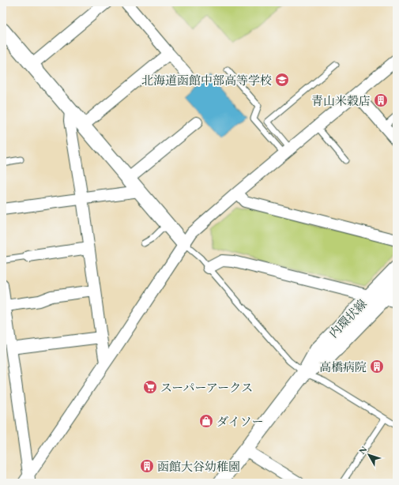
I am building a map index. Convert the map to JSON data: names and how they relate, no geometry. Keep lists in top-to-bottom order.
{
  "streets": {
    "street": ["内環状線"]
  },
  "places": {
    "school or university": ["北海道函館中部高等学校"],
    "building": ["青山米穀店", "高橋病院", "函館大谷幼稚園"],
    "supermarket": ["スーパーアークス"],
    "shop": ["ダイソー"]
  },
  "north": "top left"
}
